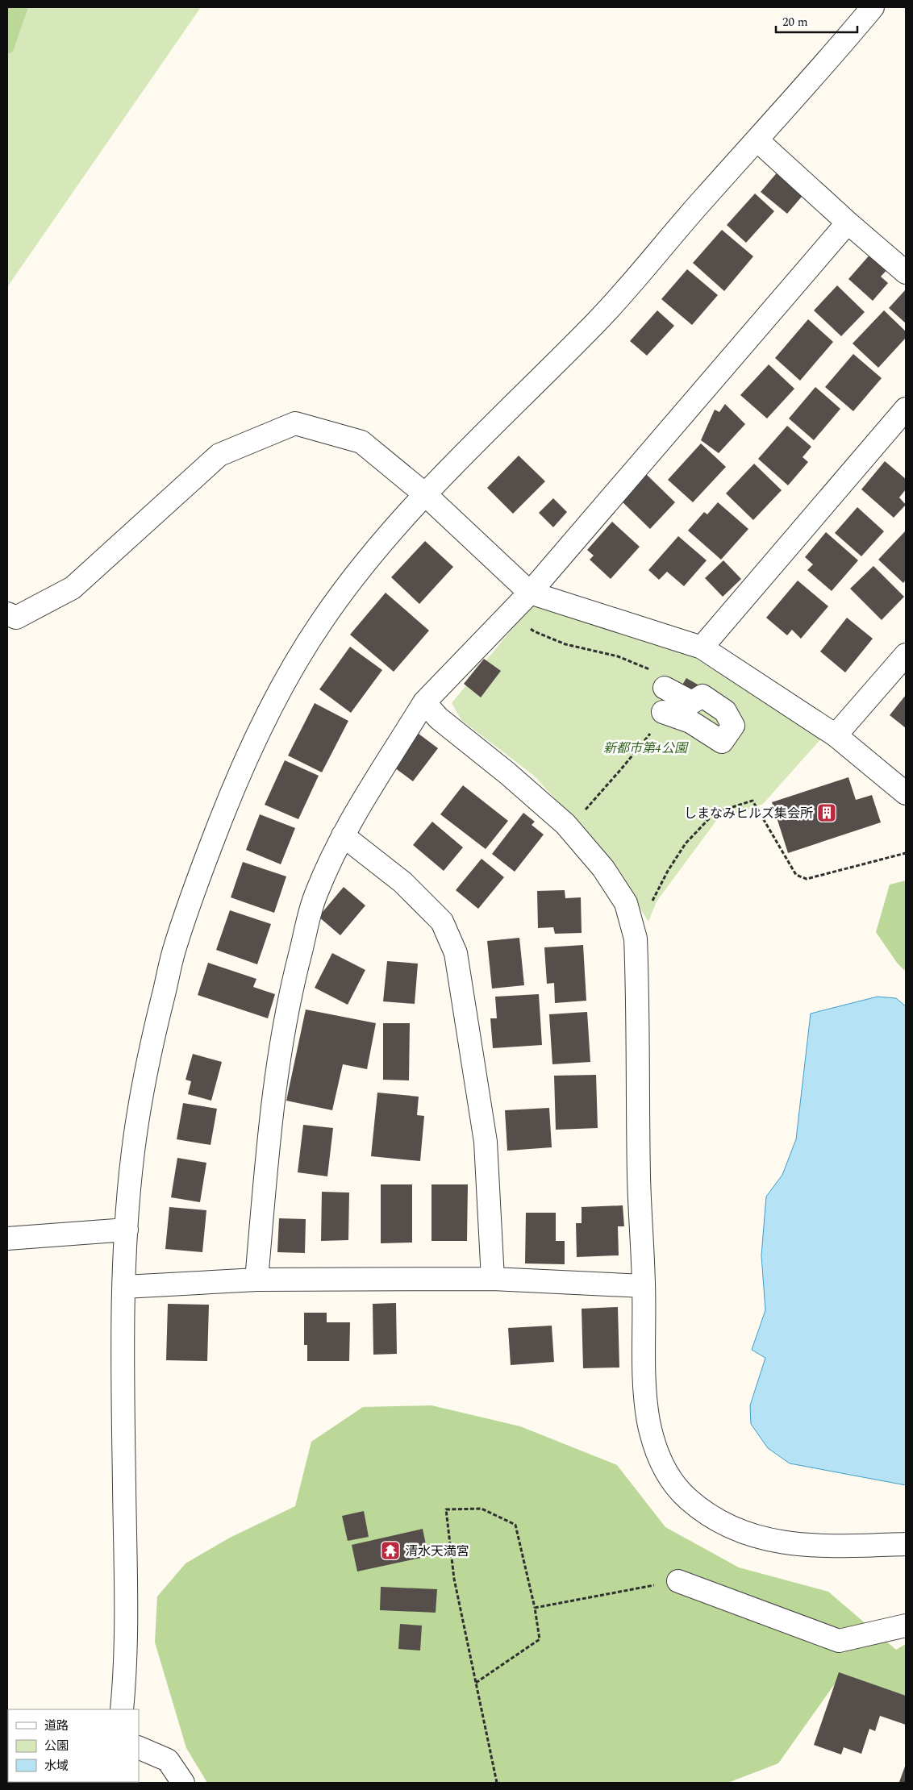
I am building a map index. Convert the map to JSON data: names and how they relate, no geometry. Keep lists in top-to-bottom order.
{
  "parks": ["新都市第4公園"],
  "places": {
    "building": ["しまなみヒルズ集会所"],
    "temple": ["清水天満宮"]
  },
  "legend": ["道路", "公園", "水域"],
  "scale_bar": "20 m"
}
